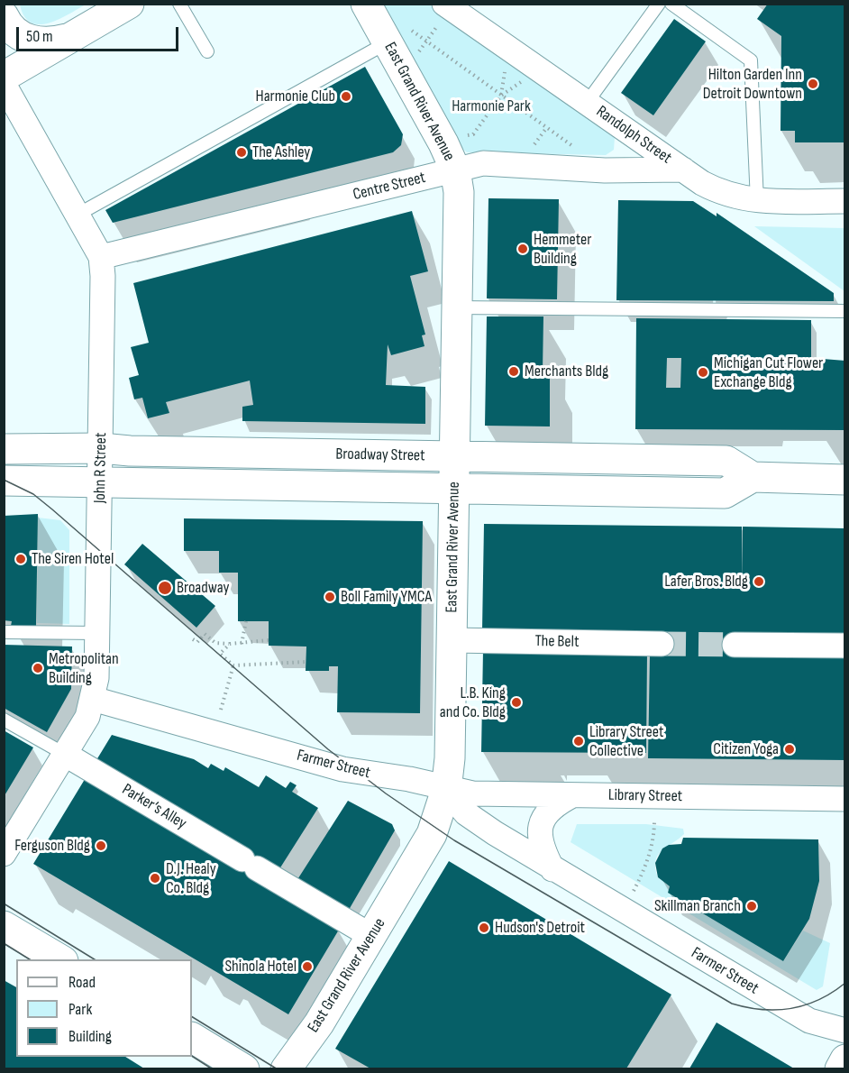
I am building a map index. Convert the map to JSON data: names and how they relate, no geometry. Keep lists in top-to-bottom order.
{
  "streets": {
    "street": [
      "East Grand River Avenue",
      "Randolph Street",
      "Centre Street",
      "Broadway Street",
      "John R Street",
      "The Belt",
      "Farmer Street",
      "Library Street",
      "Parker’s Alley"
    ]
  },
  "crossings": [
    ["East Grand River Avenue", "Centre Street"],
    ["East Grand River Avenue", "Broadway Street"],
    ["East Grand River Avenue", "The Belt"],
    ["East Grand River Avenue", "Farmer Street"],
    ["East Grand River Avenue", "Library Street"],
    ["East Grand River Avenue", "Parker’s Alley"],
    ["Randolph Street", "Centre Street"],
    ["Centre Street", "John R Street"],
    ["Broadway Street", "John R Street"],
    ["John R Street", "Farmer Street"],
    ["John R Street", "Parker’s Alley"],
    ["Farmer Street", "Library Street"]
  ],
  "parks": ["Harmonie Park"],
  "places": [
    "Hilton Garden Inn Detroit Downtown",
    "Harmonie Club",
    "The Ashley",
    "Hemmeter Building",
    "Merchants Bldg",
    "Michigan Cut Flower Exchange Bldg",
    "The Siren Hotel",
    "Lafer Bros. Bldg",
    "Broadway",
    "Boll Family YMCA",
    "Metropolitan Building",
    "L.B. King and Co. Bldg",
    "Library Street Collective",
    "Citizen Yoga",
    "Ferguson Bldg",
    "D.J. Healy Co. Bldg",
    "Skillman Branch",
    "Hudson's Detroit",
    "Shinola Hotel"
  ],
  "legend": ["Road", "Park", "Building"],
  "scale_bar": "50 m"
}
